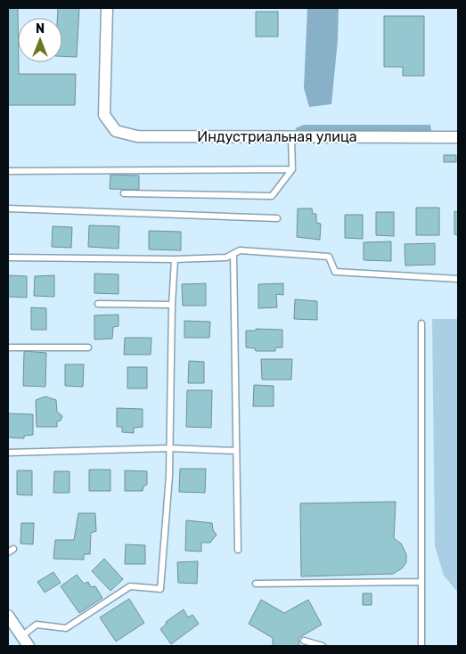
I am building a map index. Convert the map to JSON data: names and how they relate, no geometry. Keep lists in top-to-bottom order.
{
  "streets": {
    "street": ["Индустриальная улица"]
  },
  "north": "top"
}
